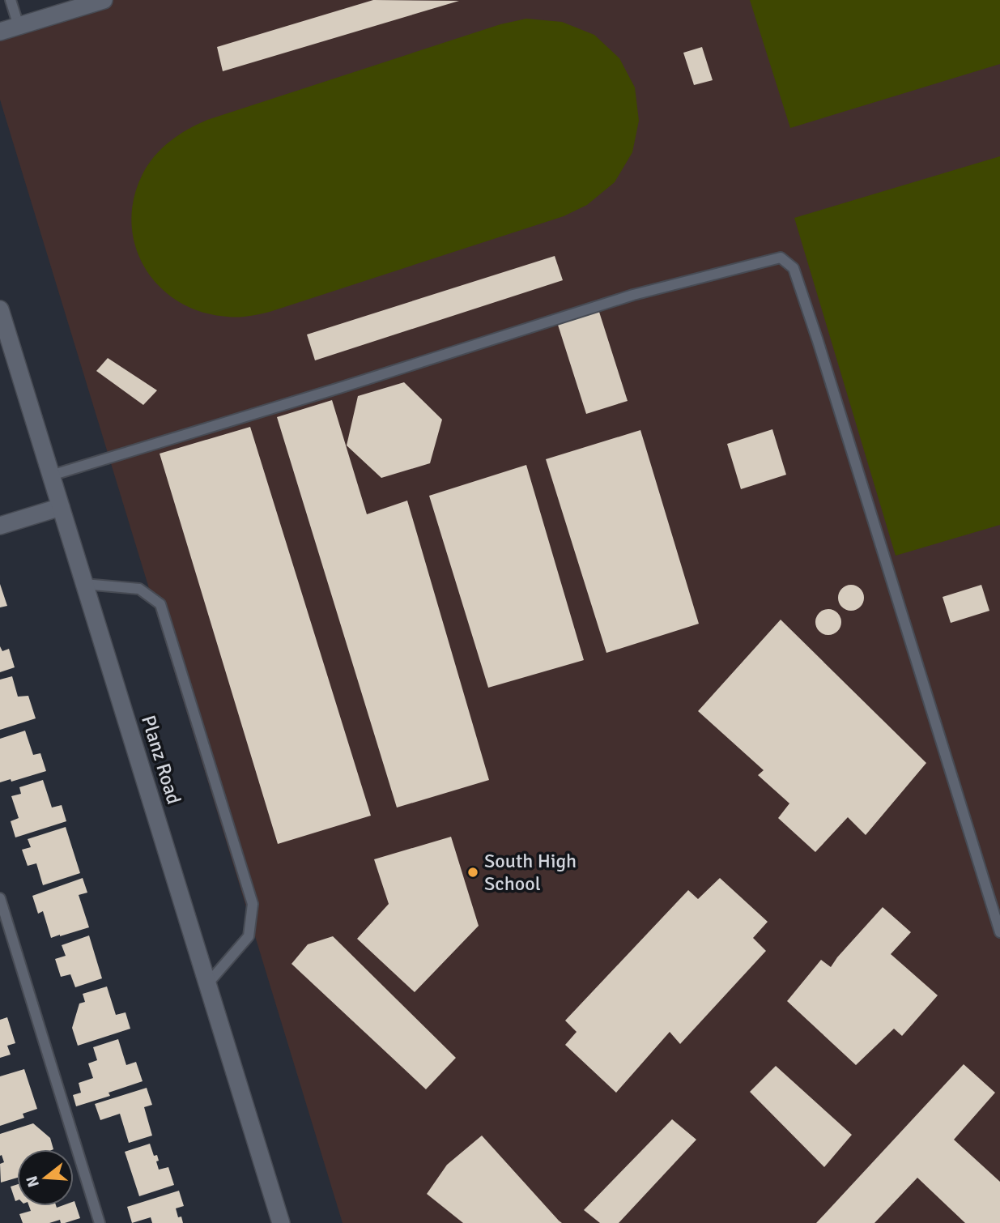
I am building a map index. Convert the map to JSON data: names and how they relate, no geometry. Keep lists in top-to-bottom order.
{
  "streets": {
    "street": ["Planz Road"]
  },
  "places": ["South High School"],
  "north": "left"
}
